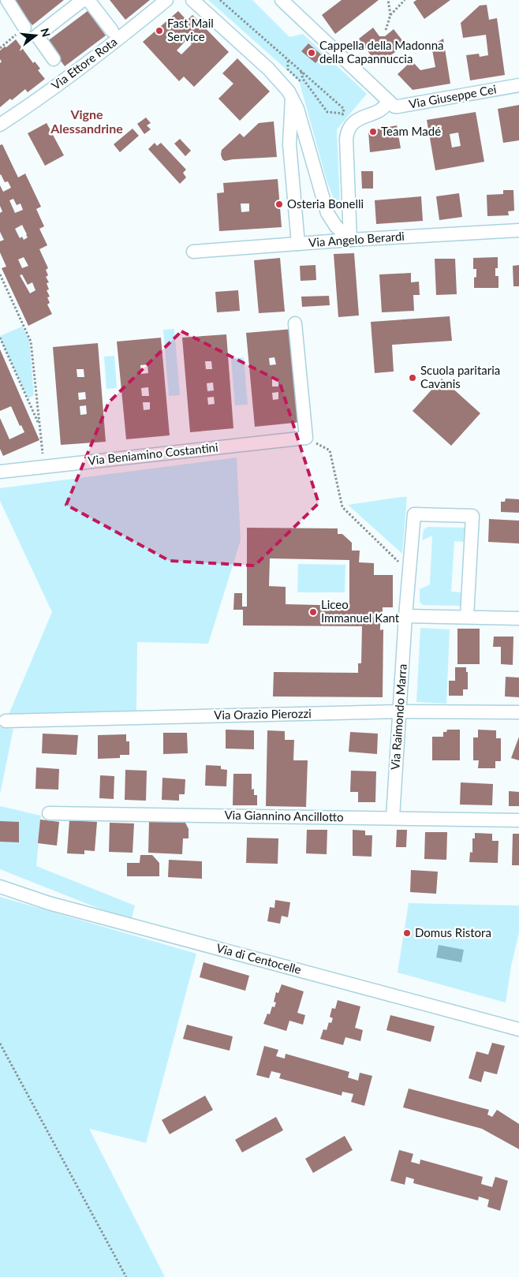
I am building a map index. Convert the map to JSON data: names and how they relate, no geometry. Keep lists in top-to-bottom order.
{
  "streets": {
    "street": [
      "Via Ettore Rota",
      "Via Giuseppe Cei",
      "Via Angelo Berardi",
      "Via Beniamino Costantini",
      "Via Orazio Pierozzi",
      "Via Raimondo Marra",
      "Via Giannino Ancillotto",
      "Via di Centocelle"
    ]
  },
  "crossings": [
    ["Via Orazio Pierozzi", "Via Raimondo Marra"],
    ["Via Raimondo Marra", "Via Giannino Ancillotto"]
  ],
  "districts": ["Vigne Alessandrine"],
  "places": [
    "Fast Mail Service",
    "Cappella della Madonna della Capannuccia",
    "Team Madé",
    "Osteria Bonelli",
    "Scuola paritaria Cavanis",
    "Liceo Immanuel Kant",
    "Domus Ristora"
  ],
  "north": "right"
}
